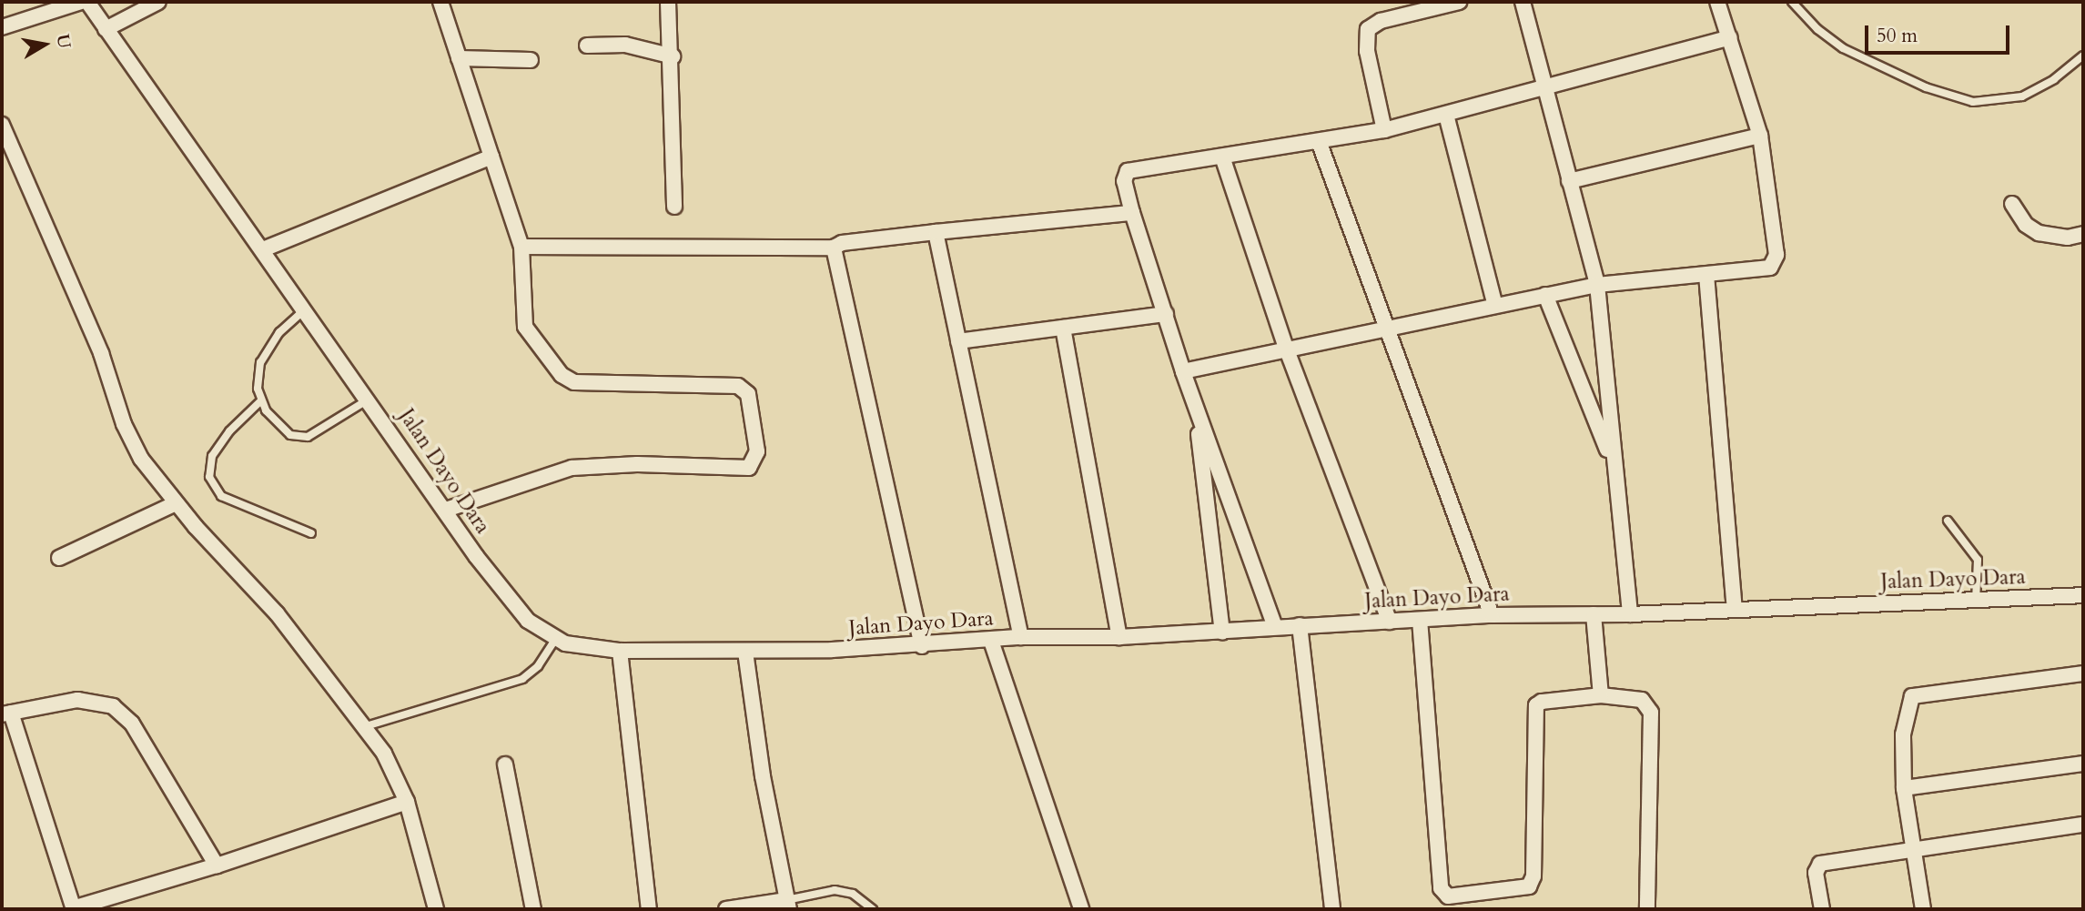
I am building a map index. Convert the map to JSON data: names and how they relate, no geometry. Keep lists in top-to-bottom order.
{
  "streets": {
    "street": ["Jalan Dayo Dara"]
  },
  "scale_bar": "50 m",
  "north": "right"
}
